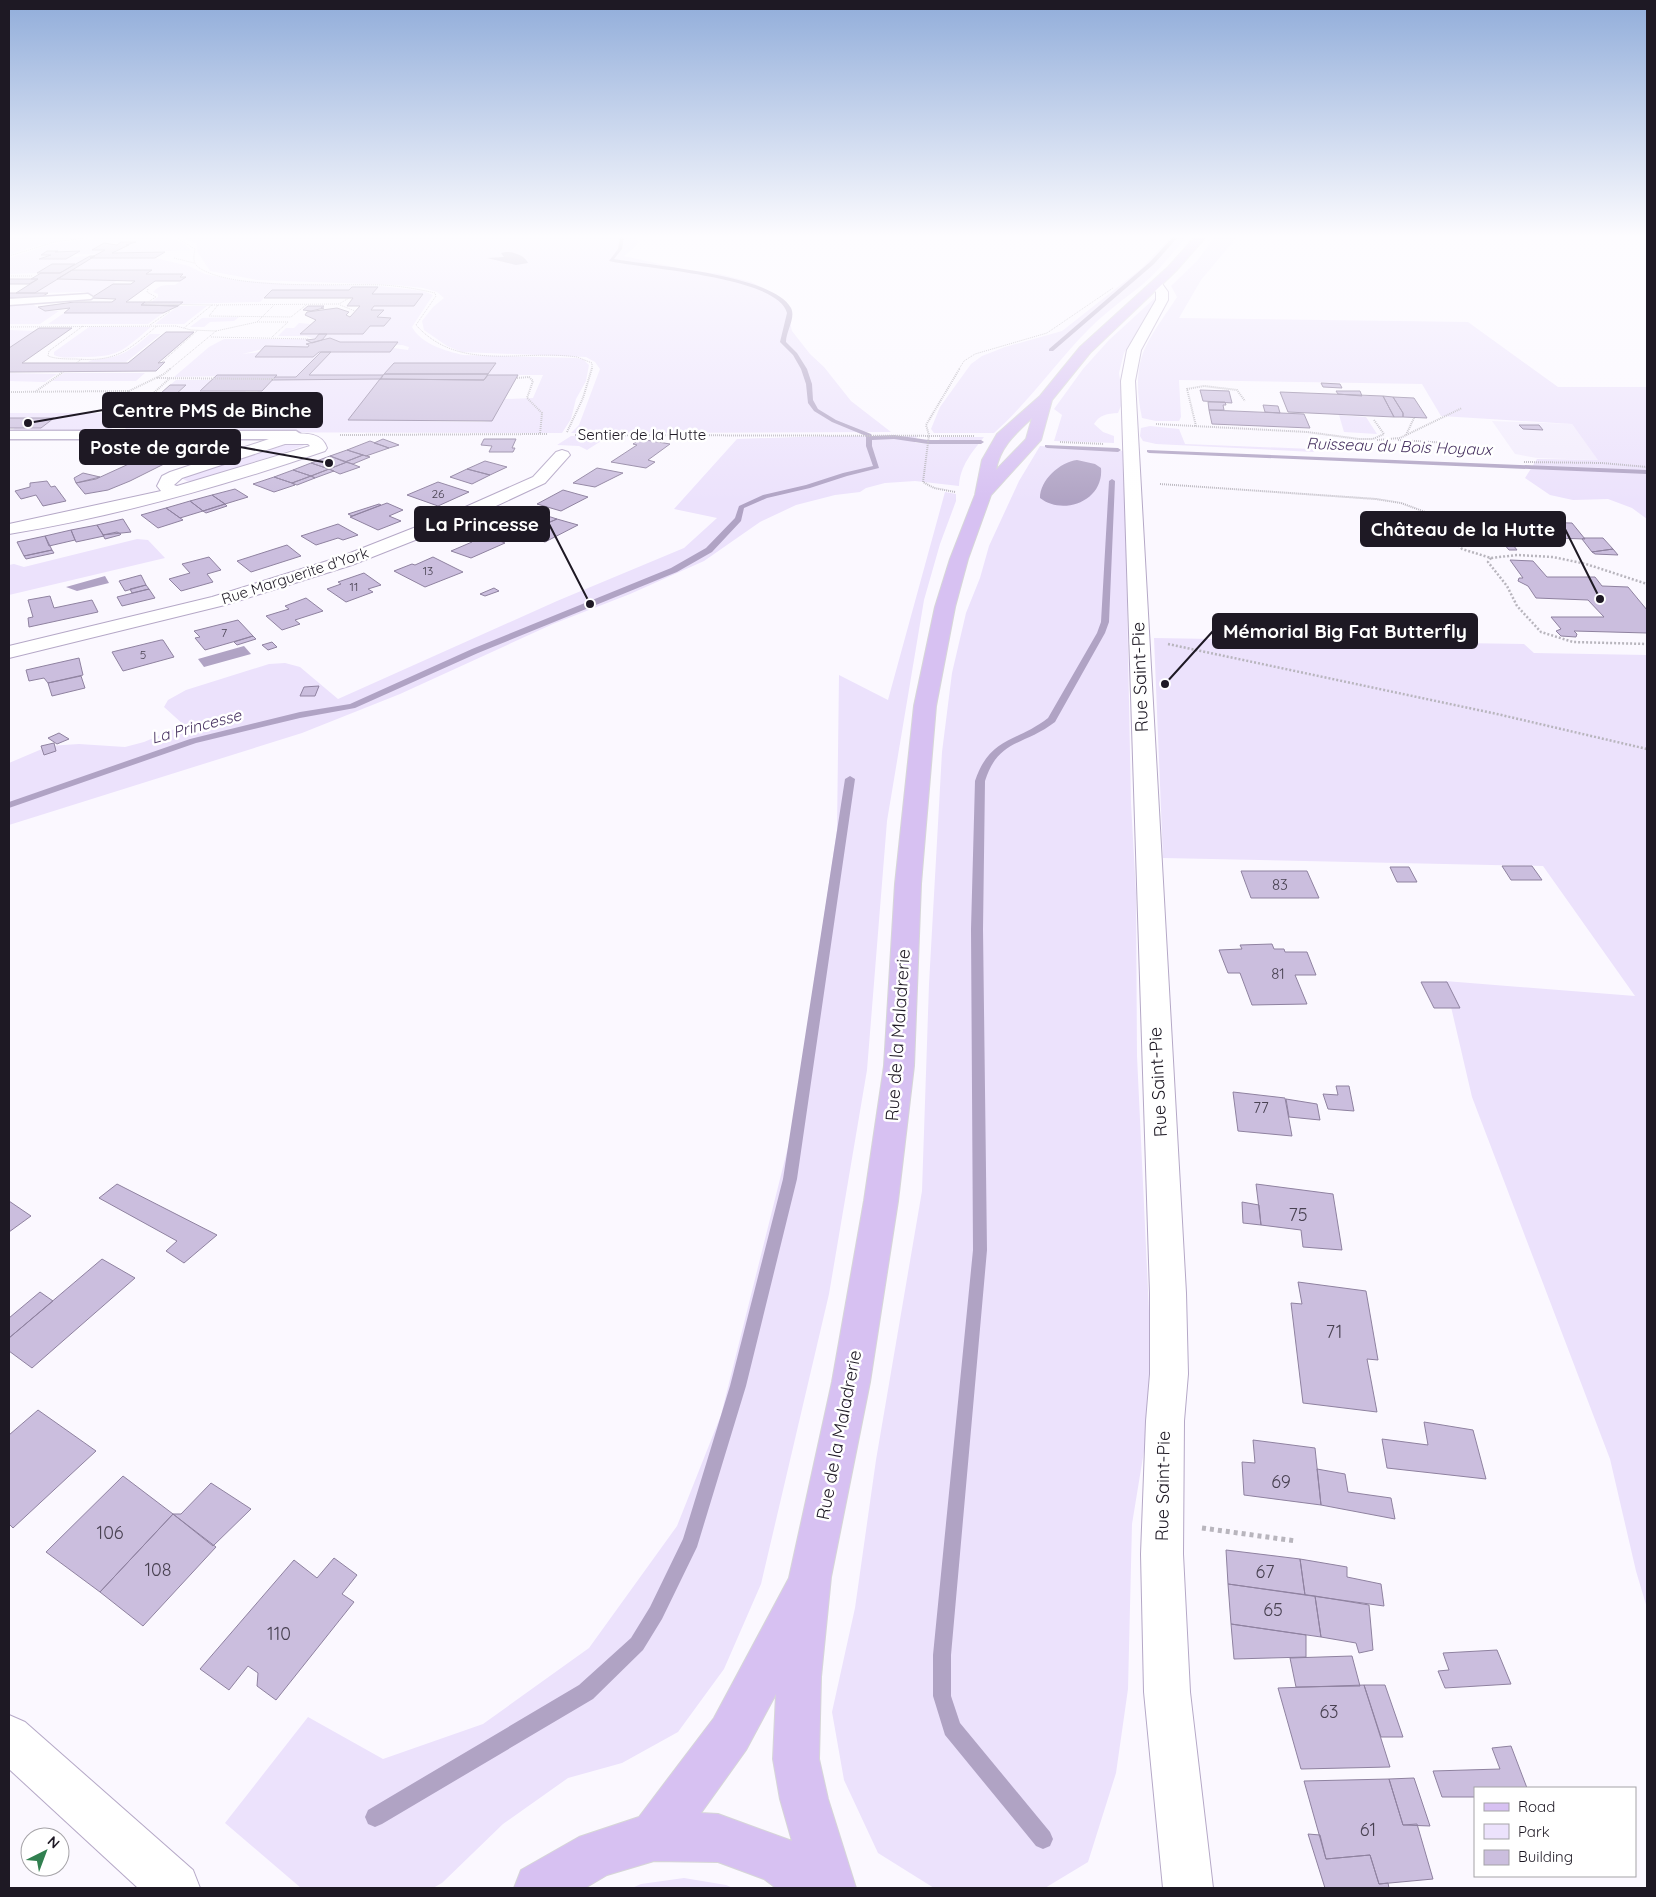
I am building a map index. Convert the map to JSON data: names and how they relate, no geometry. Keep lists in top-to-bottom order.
{
  "streets": {
    "main road": ["Rue de la Maladrerie"],
    "street": ["Rue Marguerite d'York", "Rue Saint-Pie"],
    "path": ["Sentier de la Hutte"]
  },
  "water": ["Ruisseau du Bois Hoyaux", "La Princesse"],
  "places": [
    "Centre PMS de Binche",
    "Poste de garde",
    "Château de la Hutte",
    "La Princesse",
    "Mémorial Big Fat Butterfly"
  ],
  "house_numbers": [
    "26",
    "13",
    "11",
    "7",
    "5",
    "83",
    "81",
    "77",
    "75",
    "71",
    "69",
    "106",
    "108",
    "67",
    "65",
    "110",
    "63",
    "61"
  ],
  "legend": ["Road", "Park", "Building"],
  "north": "top right"
}
